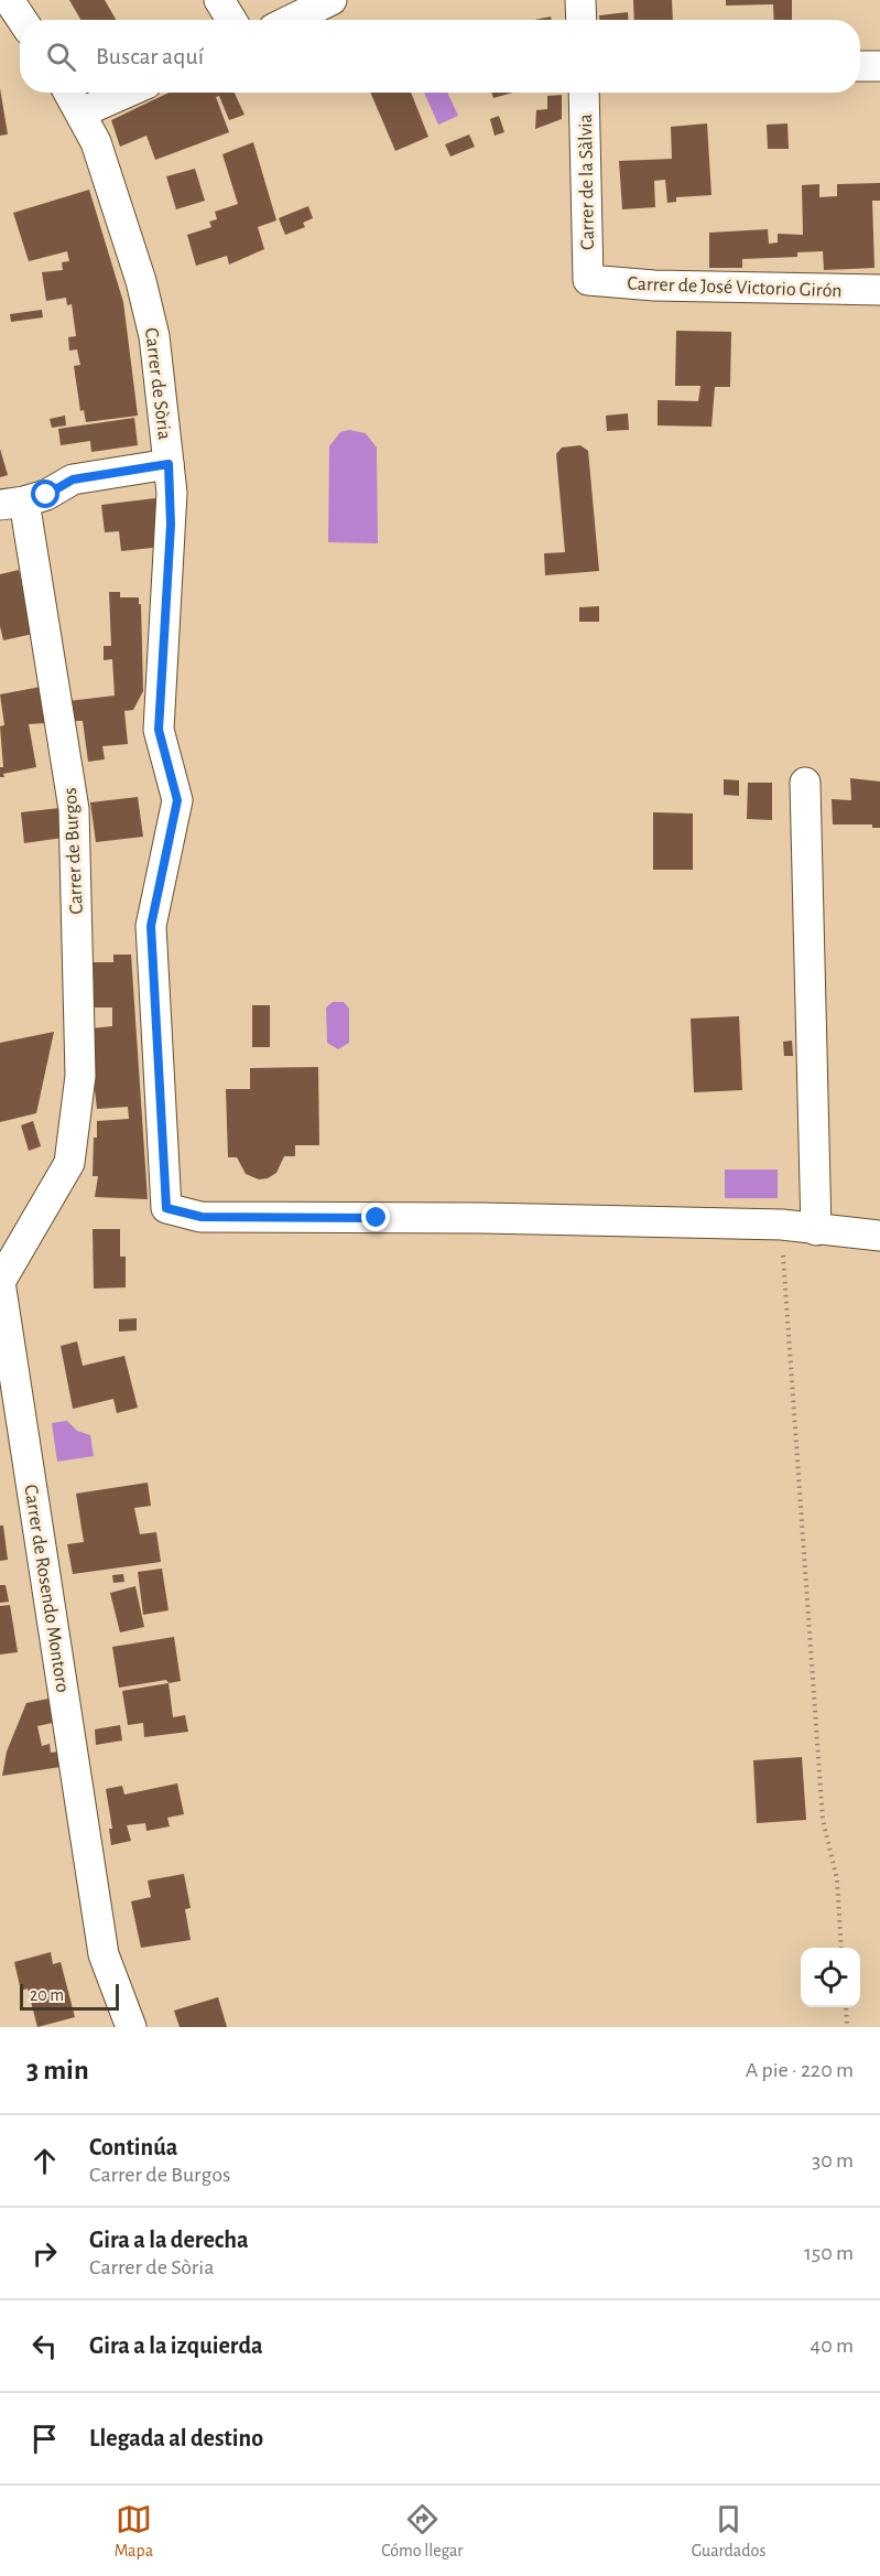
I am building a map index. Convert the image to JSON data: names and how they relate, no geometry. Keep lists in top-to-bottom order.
{
  "streets": {
    "street": [
      "Carrer de la Sàlvia",
      "Carrer de José Victorio Girón",
      "Carrer de Sòria",
      "Carrer de Burgos",
      "Carrer de Rosendo Montoro"
    ]
  },
  "crossings": [
    ["Carrer de la Sàlvia", "Carrer de José Victorio Girón"],
    ["Carrer de Sòria", "Carrer de Burgos"],
    ["Carrer de Burgos", "Carrer de Rosendo Montoro"]
  ],
  "scale_bar": "20 m",
  "page": {
    "search": "Buscar aquí",
    "scale": "20 m",
    "heading": ["3 min", "A pie · 220 m"],
    "list": [
      ["Continúa", "Carrer de Burgos", "30 m"],
      ["Gira a la derecha", "Carrer de Sòria", "150 m"],
      ["Gira a la izquierda", "40 m"],
      "Llegada al destino"
    ],
    "nav": ["Mapa", "Cómo llegar", "Guardados"]
  }
}
